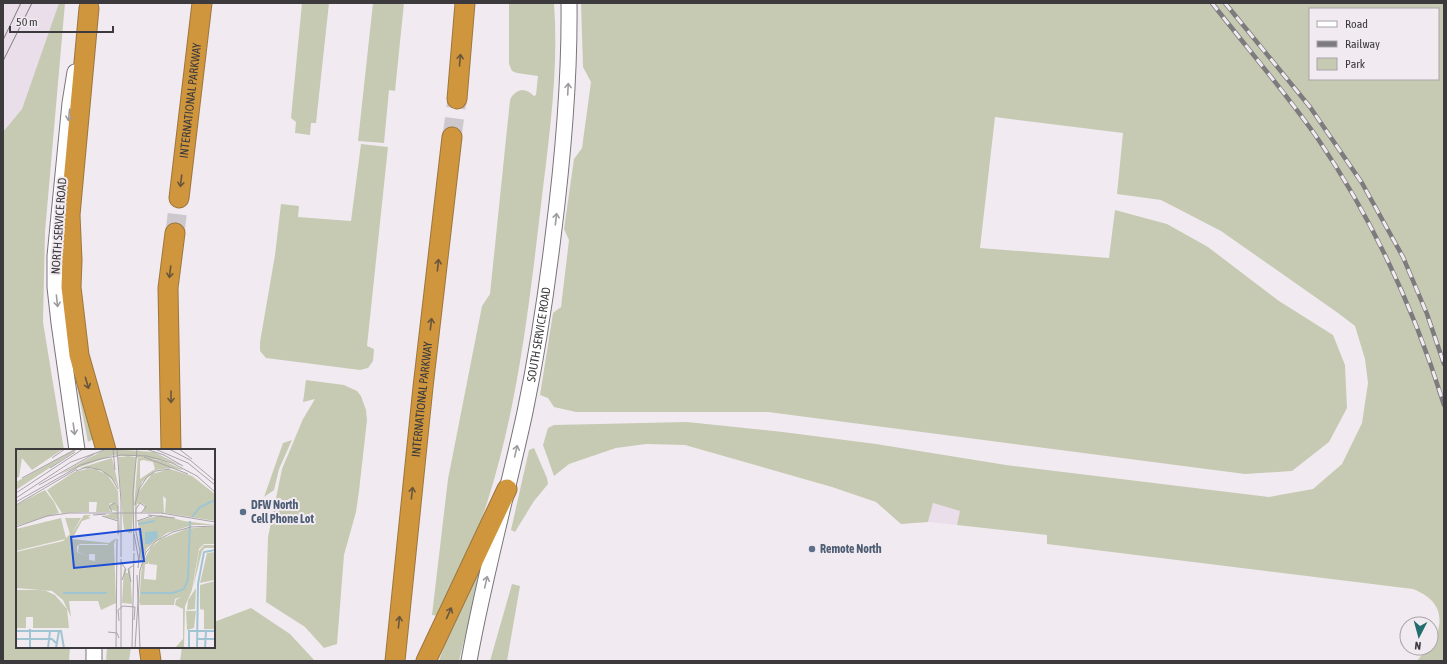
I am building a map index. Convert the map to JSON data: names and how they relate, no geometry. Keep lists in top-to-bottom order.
{
  "streets": {
    "highway": ["INTERNATIONAL PARKWAY"],
    "main road": ["NORTH SERVICE ROAD", "SOUTH SERVICE ROAD"]
  },
  "one_way": ["NORTH SERVICE ROAD", "SOUTH SERVICE ROAD"],
  "places": ["DFW North Cell Phone Lot", "Remote North"],
  "legend": ["Road", "Railway", "Park"],
  "scale_bar": "50 m",
  "north": "bottom"
}
